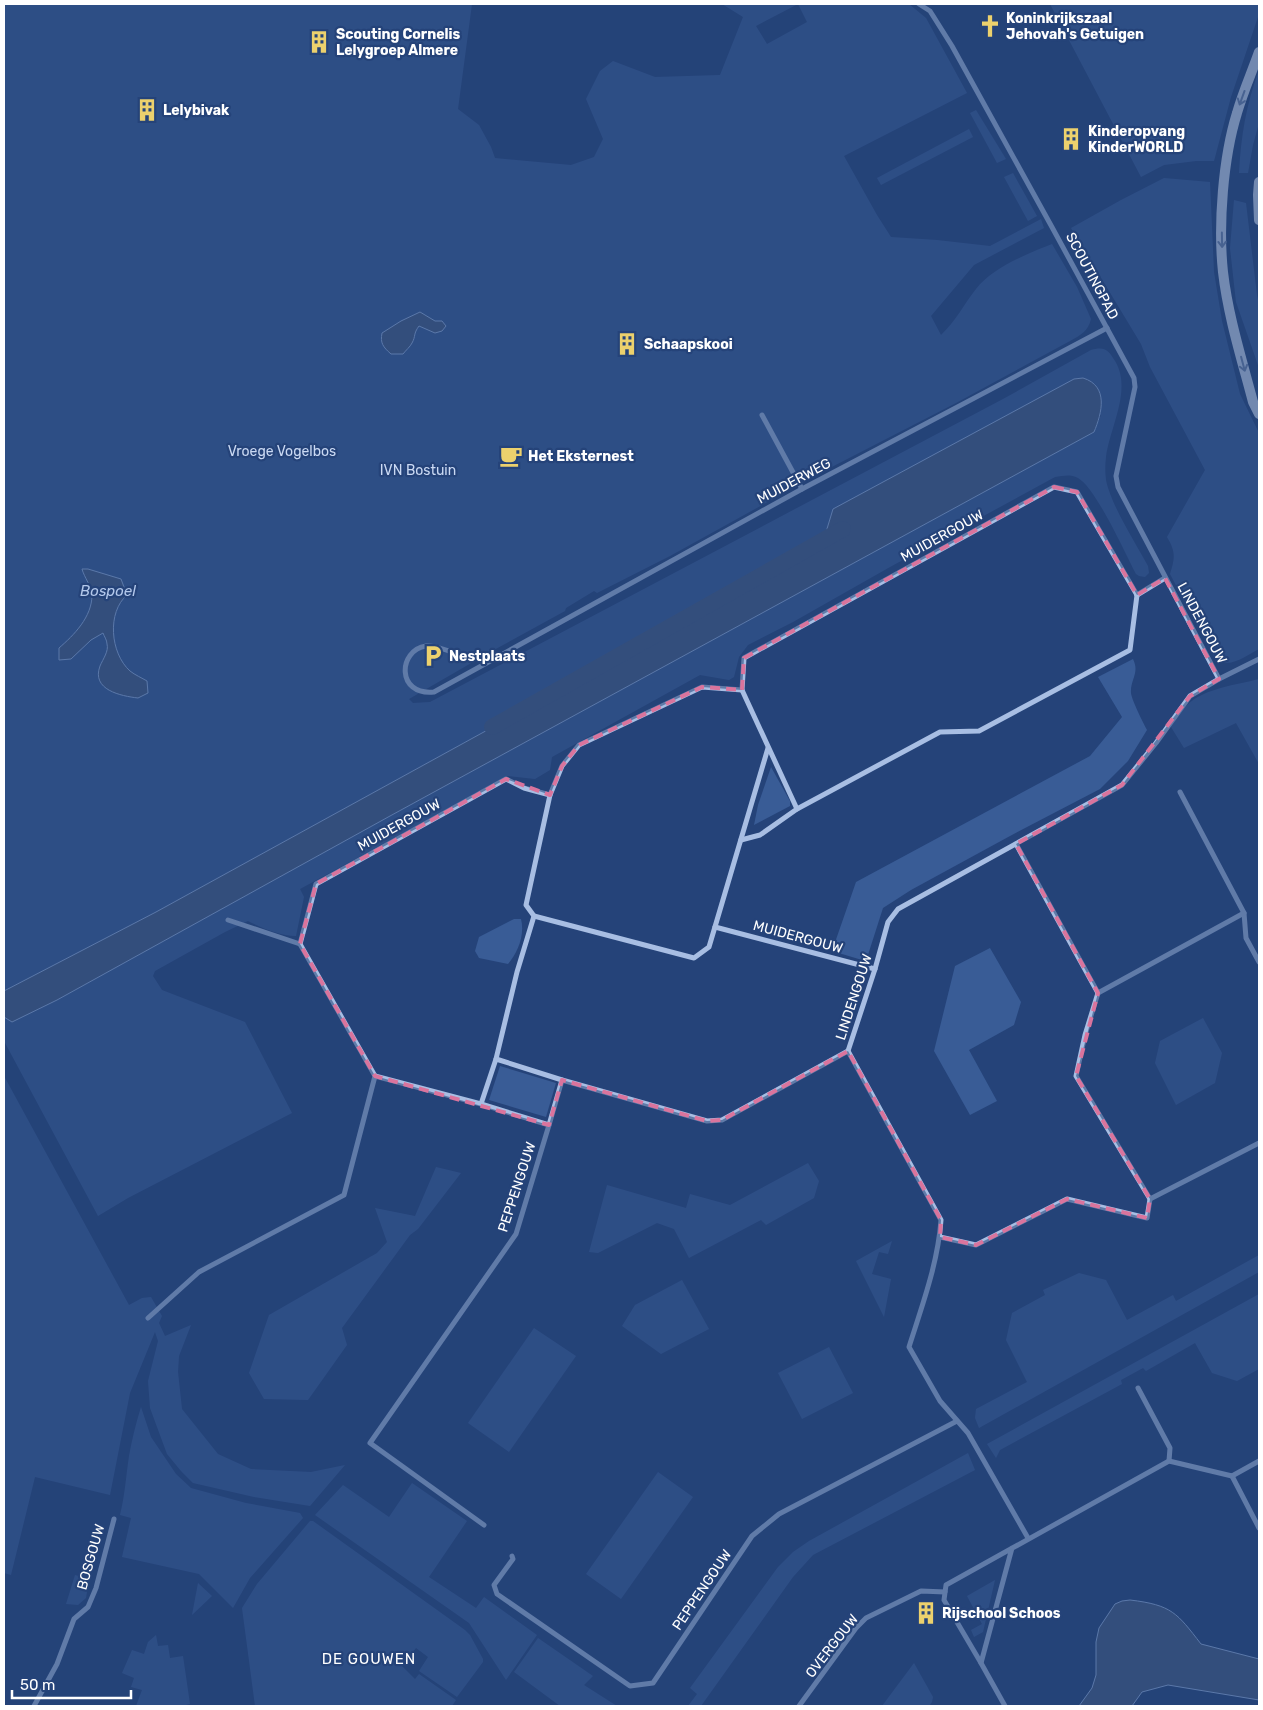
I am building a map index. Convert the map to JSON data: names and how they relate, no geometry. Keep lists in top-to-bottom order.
{
  "streets": {
    "street": [
      "SCOUTINGPAD",
      "MUIDERWEG",
      "MUIDERGOUW",
      "LINDENGOUW",
      "PEPPENGOUW",
      "BOSGOUW",
      "OVERGOUW"
    ]
  },
  "crossings": [
    ["SCOUTINGPAD", "MUIDERWEG"],
    ["SCOUTINGPAD", "LINDENGOUW"],
    ["MUIDERGOUW", "LINDENGOUW"],
    ["LINDENGOUW", "PEPPENGOUW"]
  ],
  "districts": ["DE GOUWEN"],
  "water": ["Bospoel"],
  "parks": ["Vroege Vogelbos", "IVN Bostuin"],
  "places": {
    "church": ["Koninkrijkszaal Jehovah's Getuigen"],
    "building": [
      "Scouting Cornelis Lelygroep Almere",
      "Lelybivak",
      "Kinderopvang KinderWORLD",
      "Schaapskooi",
      "Rijschool Schoos"
    ],
    "cafe": ["Het Eksternest"],
    "parking": ["Nestplaats"]
  },
  "scale_bar": "50 m"
}
